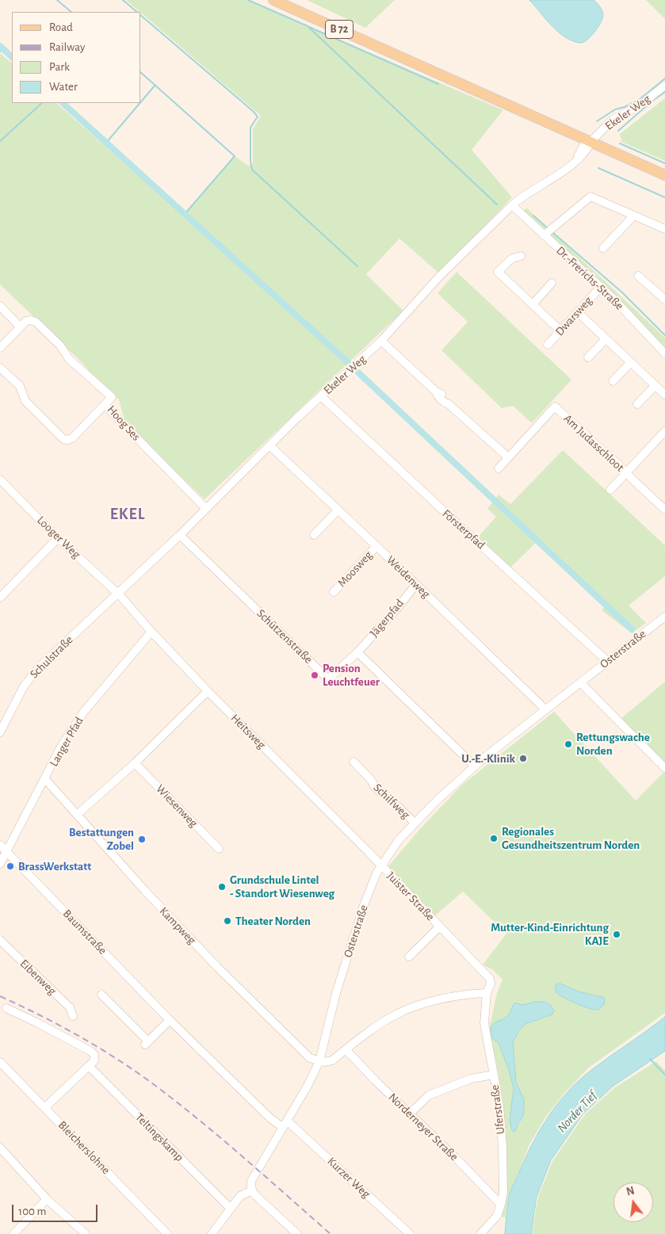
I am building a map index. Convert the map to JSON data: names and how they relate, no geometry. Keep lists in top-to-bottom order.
{
  "streets": {
    "main road": ["B 72"],
    "street": [
      "Ekeler Weg",
      "Dr.-Frerichs-Straße",
      "Dwarsweg",
      "Hoog Ses",
      "Am Judasschloot",
      "Försterpfad",
      "Looger Weg",
      "Moosweg",
      "Weidenweg",
      "Jägerpfad",
      "Schützenstraße",
      "Osterstraße",
      "Schulstraße",
      "Heitsweg",
      "Langer Pfad",
      "Schilfweg",
      "Wiesenweg",
      "Juister Straße",
      "Kampweg",
      "Baumstraße",
      "Eibenweg",
      "Uferstraße",
      "Norderneyer Straße",
      "Teltingskamp",
      "Bleicherslohne",
      "Kurzer Weg"
    ]
  },
  "crossings": [
    ["B 72", "Ekeler Weg"],
    ["Ekeler Weg", "Dr.-Frerichs-Straße"],
    ["Ekeler Weg", "Hoog Ses"],
    ["Ekeler Weg", "Försterpfad"],
    ["Ekeler Weg", "Looger Weg"],
    ["Ekeler Weg", "Weidenweg"],
    ["Ekeler Weg", "Schützenstraße"],
    ["Ekeler Weg", "Schulstraße"],
    ["Ekeler Weg", "Heitsweg"],
    ["Dr.-Frerichs-Straße", "Dwarsweg"],
    ["Försterpfad", "Osterstraße"],
    ["Looger Weg", "Schulstraße"],
    ["Looger Weg", "Heitsweg"],
    ["Moosweg", "Weidenweg"],
    ["Weidenweg", "Jägerpfad"],
    ["Weidenweg", "Osterstraße"],
    ["Jägerpfad", "Schützenstraße"],
    ["Osterstraße", "Heitsweg"],
    ["Osterstraße", "Schilfweg"],
    ["Osterstraße", "Juister Straße"],
    ["Osterstraße", "Kampweg"],
    ["Osterstraße", "Baumstraße"],
    ["Osterstraße", "Kurzer Weg"],
    ["Schulstraße", "Heitsweg"],
    ["Heitsweg", "Langer Pfad"],
    ["Heitsweg", "Juister Straße"],
    ["Langer Pfad", "Kampweg"],
    ["Langer Pfad", "Baumstraße"],
    ["Juister Straße", "Uferstraße"],
    ["Baumstraße", "Kurzer Weg"],
    ["Uferstraße", "Norderneyer Straße"]
  ],
  "districts": ["EKEL"],
  "water": ["Norder Tief"],
  "places": [
    "Pension Leuchtfeuer",
    "Rettungswache Norden",
    "U.-E.-Klinik",
    "Regionales Gesundheitszentrum Norden",
    "Bestattungen Zobel",
    "BrassWerkstatt",
    "Grundschule Lintel - Standort Wiesenweg",
    "Theater Norden",
    "Mutter-Kind-Einrichtung KAJE"
  ],
  "legend": [
    "Road",
    "Railway",
    "Park",
    "Water"
  ],
  "scale_bar": "100 m",
  "north": "top"
}
